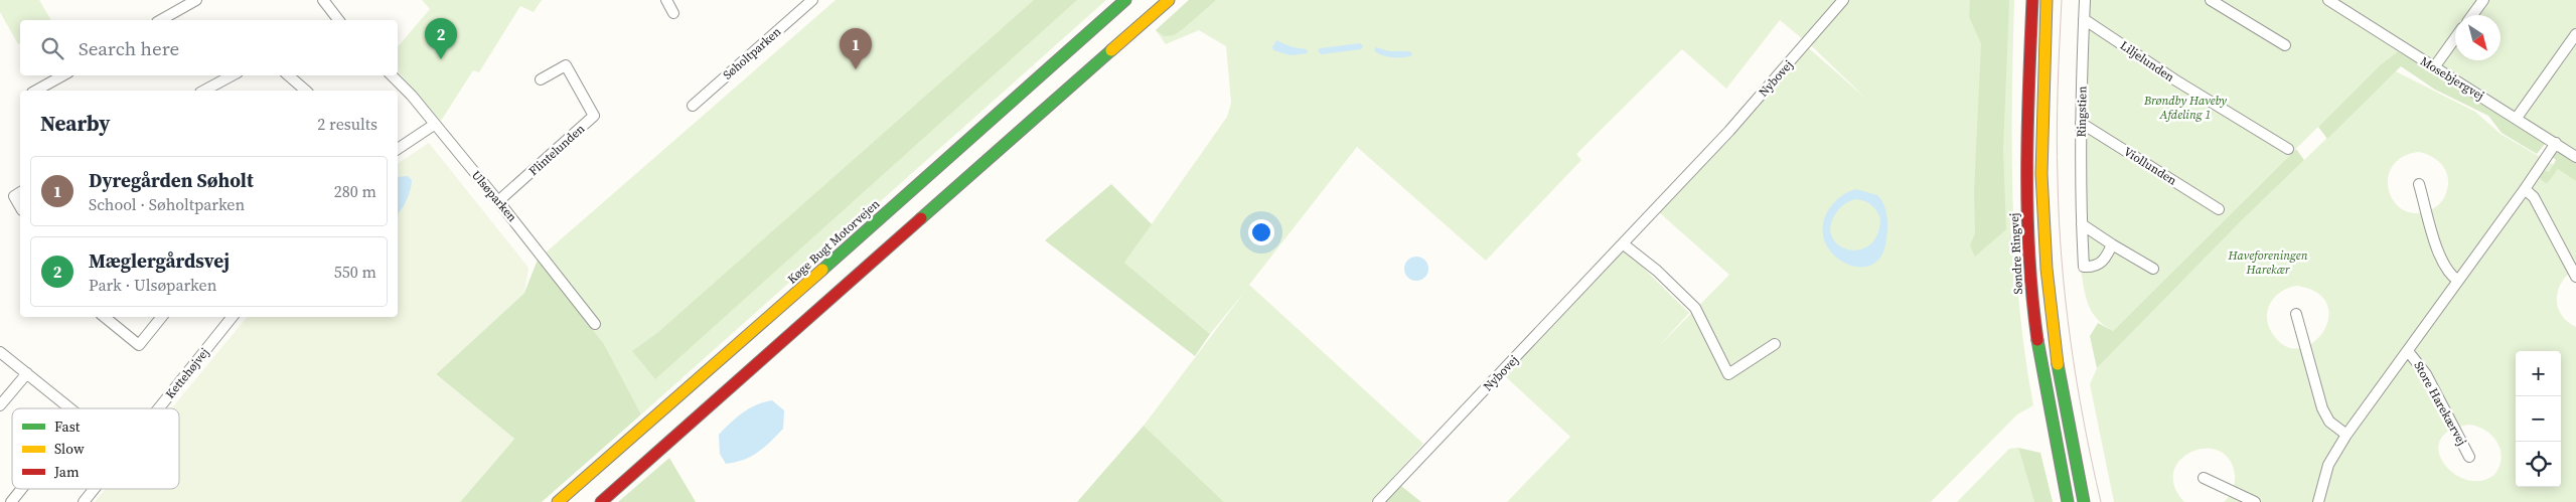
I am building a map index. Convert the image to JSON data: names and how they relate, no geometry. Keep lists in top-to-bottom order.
{
  "streets": {
    "main road": ["Køge Bugt Motorvejen", "Søndre Ringvej"],
    "street": [
      "Søholtparken",
      "Liljelunden",
      "Nybovej",
      "Mosebjergvej",
      "Ringstien",
      "Flintelunden",
      "Viollunden",
      "Ulsøparken",
      "Kettehøjvej",
      "Store Harekærvej"
    ]
  },
  "crossings": [
    ["Liljelunden", "Ringstien"],
    ["Mosebjergvej", "Store Harekærvej"],
    ["Ringstien", "Viollunden"],
    ["Flintelunden", "Ulsøparken"]
  ],
  "parks": ["Brøndby Haveby Afdeling 1", "Haveforeningen Harekær"],
  "legend": ["Fast", "Slow", "Jam"],
  "north": "bottom right",
  "page": {
    "pins": ["2", "1"],
    "search": "Search here",
    "heading": ["Nearby", "2 results"],
    "list": [
      {
        "mark": "1",
        "name": "Dyregården Søholt",
        "note": "School · Søholtparken",
        "value": "280 m"
      },
      {
        "mark": "2",
        "name": "Mæglergårdsvej",
        "note": "Park · Ulsøparken",
        "value": "550 m"
      }
    ],
    "map_buttons": ["+", "−"]
  }
}
